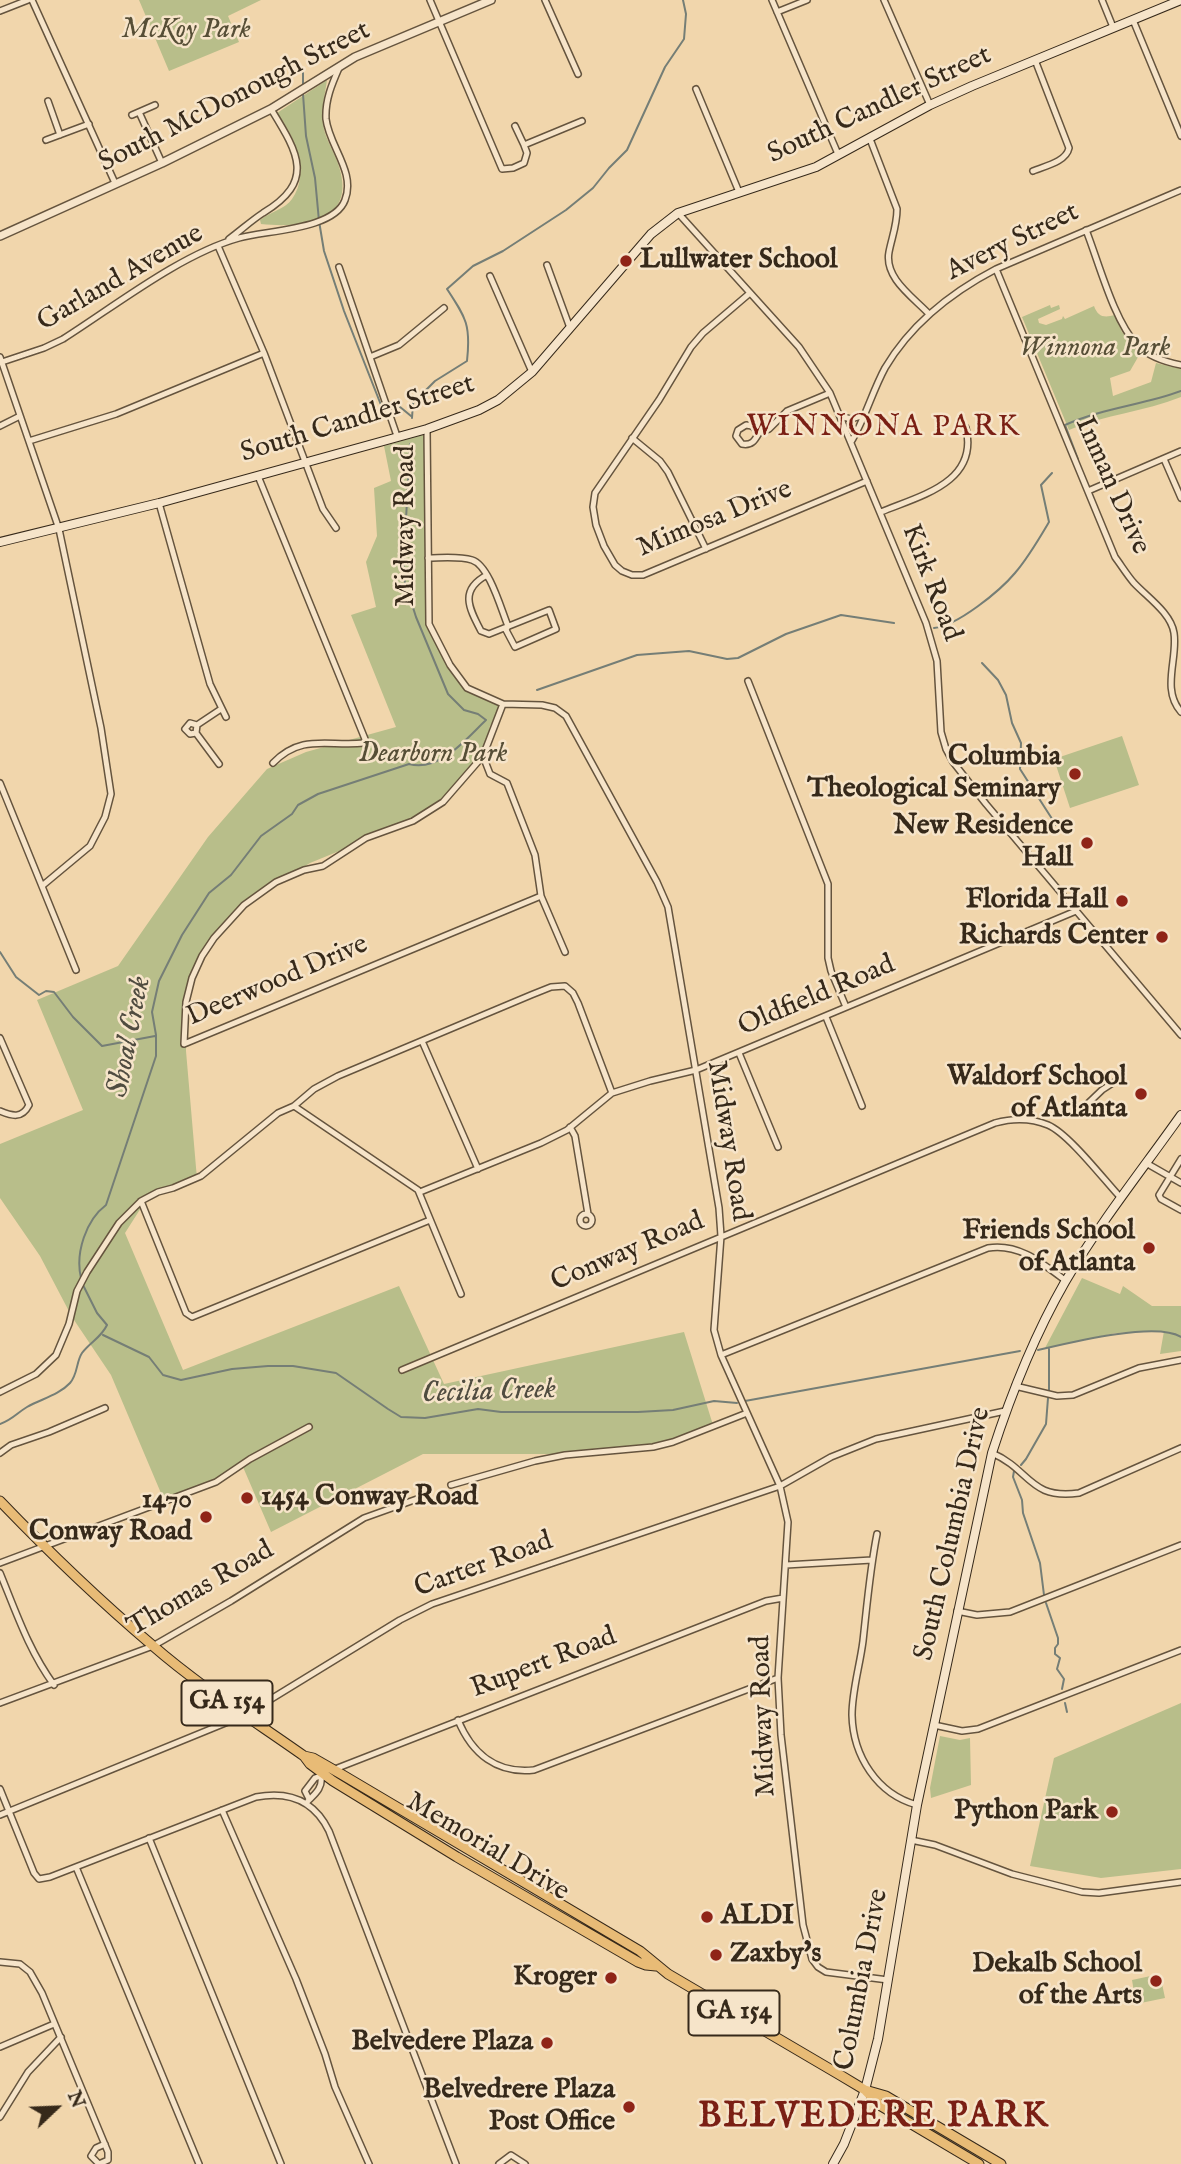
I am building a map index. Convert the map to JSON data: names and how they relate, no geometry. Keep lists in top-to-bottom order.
{
  "streets": {
    "main road": [
      "South Candler Street",
      "South Columbia Drive",
      "GA 154",
      "Memorial Drive",
      "Columbia Drive"
    ],
    "street": [
      "South McDonough Street",
      "Avery Street",
      "Garland Avenue",
      "Inman Drive",
      "Mimosa Drive",
      "Midway Road",
      "Kirk Road",
      "Deerwood Drive",
      "Oldfield Road",
      "Conway Road",
      "Carter Road",
      "Thomas Road",
      "Rupert Road"
    ]
  },
  "crossings": [
    ["South McDonough Street", "Garland Avenue"],
    ["South Candler Street", "Midway Road"],
    ["South Candler Street", "Kirk Road"],
    ["Avery Street", "Inman Drive"],
    ["Avery Street", "Kirk Road"],
    ["Mimosa Drive", "Kirk Road"],
    ["Midway Road", "Deerwood Drive"],
    ["Midway Road", "Oldfield Road"],
    ["Midway Road", "Conway Road"],
    ["Midway Road", "Carter Road"],
    ["Midway Road", "Rupert Road"],
    ["Midway Road", "Columbia Drive"],
    ["Kirk Road", "Oldfield Road"],
    ["Conway Road", "South Columbia Drive"],
    ["South Columbia Drive", "Carter Road"],
    ["South Columbia Drive", "Columbia Drive"],
    ["Carter Road", "Memorial Drive"],
    ["Thomas Road", "Memorial Drive"],
    ["Rupert Road", "Memorial Drive"],
    ["Memorial Drive", "Columbia Drive"]
  ],
  "districts": ["WINNONA PARK", "BELVEDERE PARK"],
  "water": ["Shoal Creek", "Cecilia Creek"],
  "parks": ["McKoy Park", "Winnona Park", "Dearborn Park"],
  "places": [
    "Lullwater School",
    "Columbia Theological Seminary",
    "New Residence Hall",
    "Florida Hall",
    "Richards Center",
    "Waldorf School of Atlanta",
    "Friends School of Atlanta",
    "1454 Conway Road",
    "1470 Conway Road",
    "Python Park",
    "ALDI",
    "Zaxby's",
    "Kroger",
    "Dekalb School of the Arts",
    "Belvedere Plaza",
    "Belvedrere Plaza Post Office"
  ],
  "north": "top right"
}
